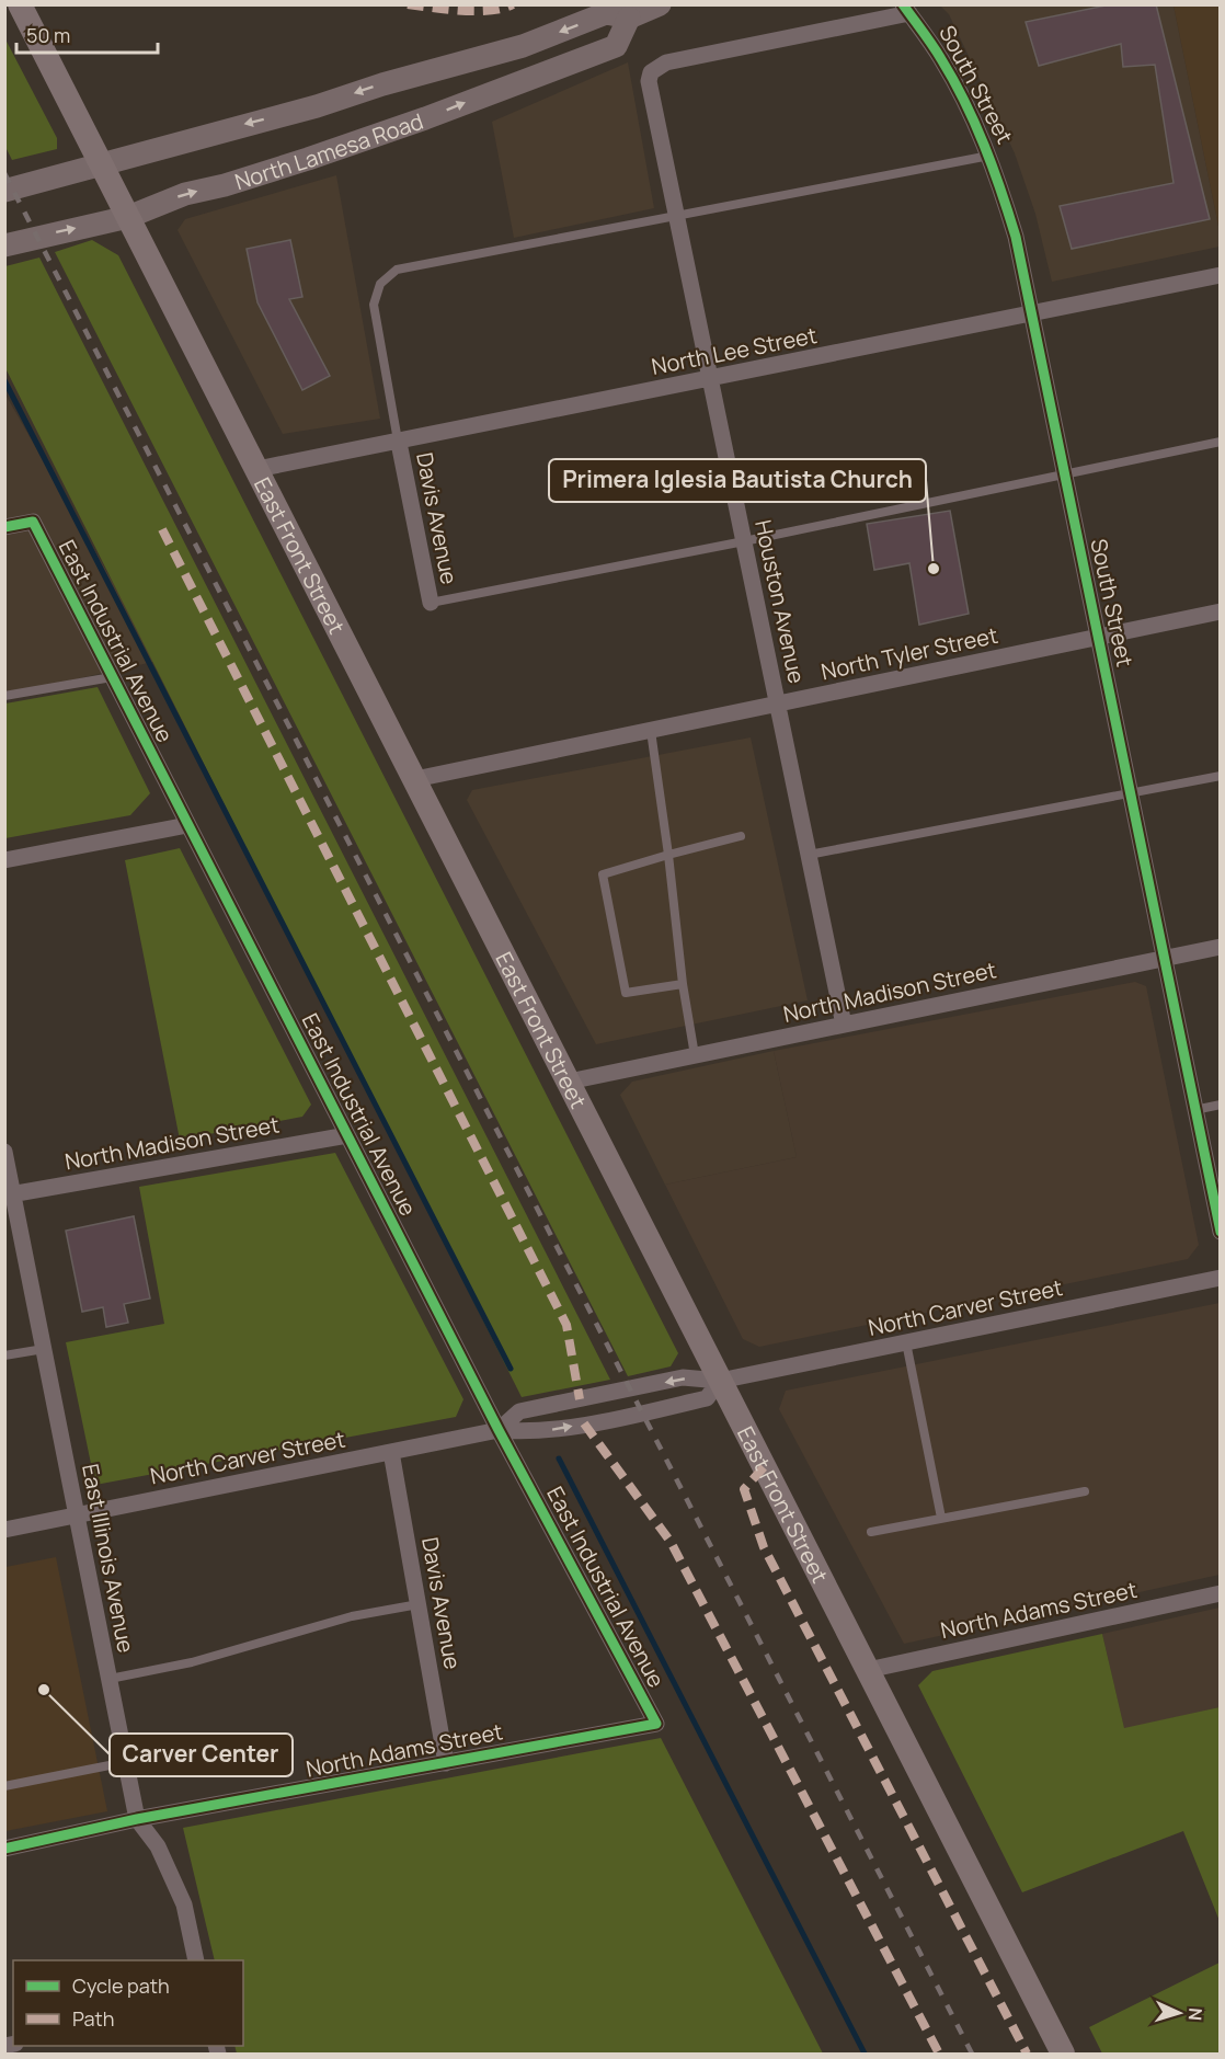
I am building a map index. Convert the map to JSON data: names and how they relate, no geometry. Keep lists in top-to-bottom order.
{
  "streets": {
    "main road": ["North Lamesa Road", "East Front Street"],
    "street": [
      "South Street",
      "North Lee Street",
      "Davis Avenue",
      "Houston Avenue",
      "East Industrial Avenue",
      "North Tyler Street",
      "North Madison Street",
      "North Carver Street",
      "East Illinois Avenue",
      "North Adams Street"
    ]
  },
  "crossings": [
    ["South Street", "North Lee Street"],
    ["South Street", "Houston Avenue"],
    ["South Street", "North Tyler Street"],
    ["South Street", "North Madison Street"],
    ["North Lamesa Road", "East Front Street"],
    ["North Lee Street", "Davis Avenue"],
    ["North Lee Street", "East Front Street"],
    ["North Lee Street", "Houston Avenue"],
    ["Davis Avenue", "North Carver Street"],
    ["Davis Avenue", "North Adams Street"],
    ["East Front Street", "North Tyler Street"],
    ["East Front Street", "North Madison Street"],
    ["East Front Street", "North Carver Street"],
    ["East Front Street", "North Adams Street"],
    ["Houston Avenue", "North Tyler Street"],
    ["Houston Avenue", "North Madison Street"],
    ["East Industrial Avenue", "North Madison Street"],
    ["East Industrial Avenue", "North Carver Street"],
    ["East Industrial Avenue", "North Adams Street"],
    ["North Madison Street", "East Illinois Avenue"],
    ["North Carver Street", "East Illinois Avenue"],
    ["East Illinois Avenue", "North Adams Street"]
  ],
  "places": ["Primera Iglesia Bautista Church", "Carver Center"],
  "legend": ["Cycle path", "Path"],
  "scale_bar": "50 m",
  "north": "right"
}
